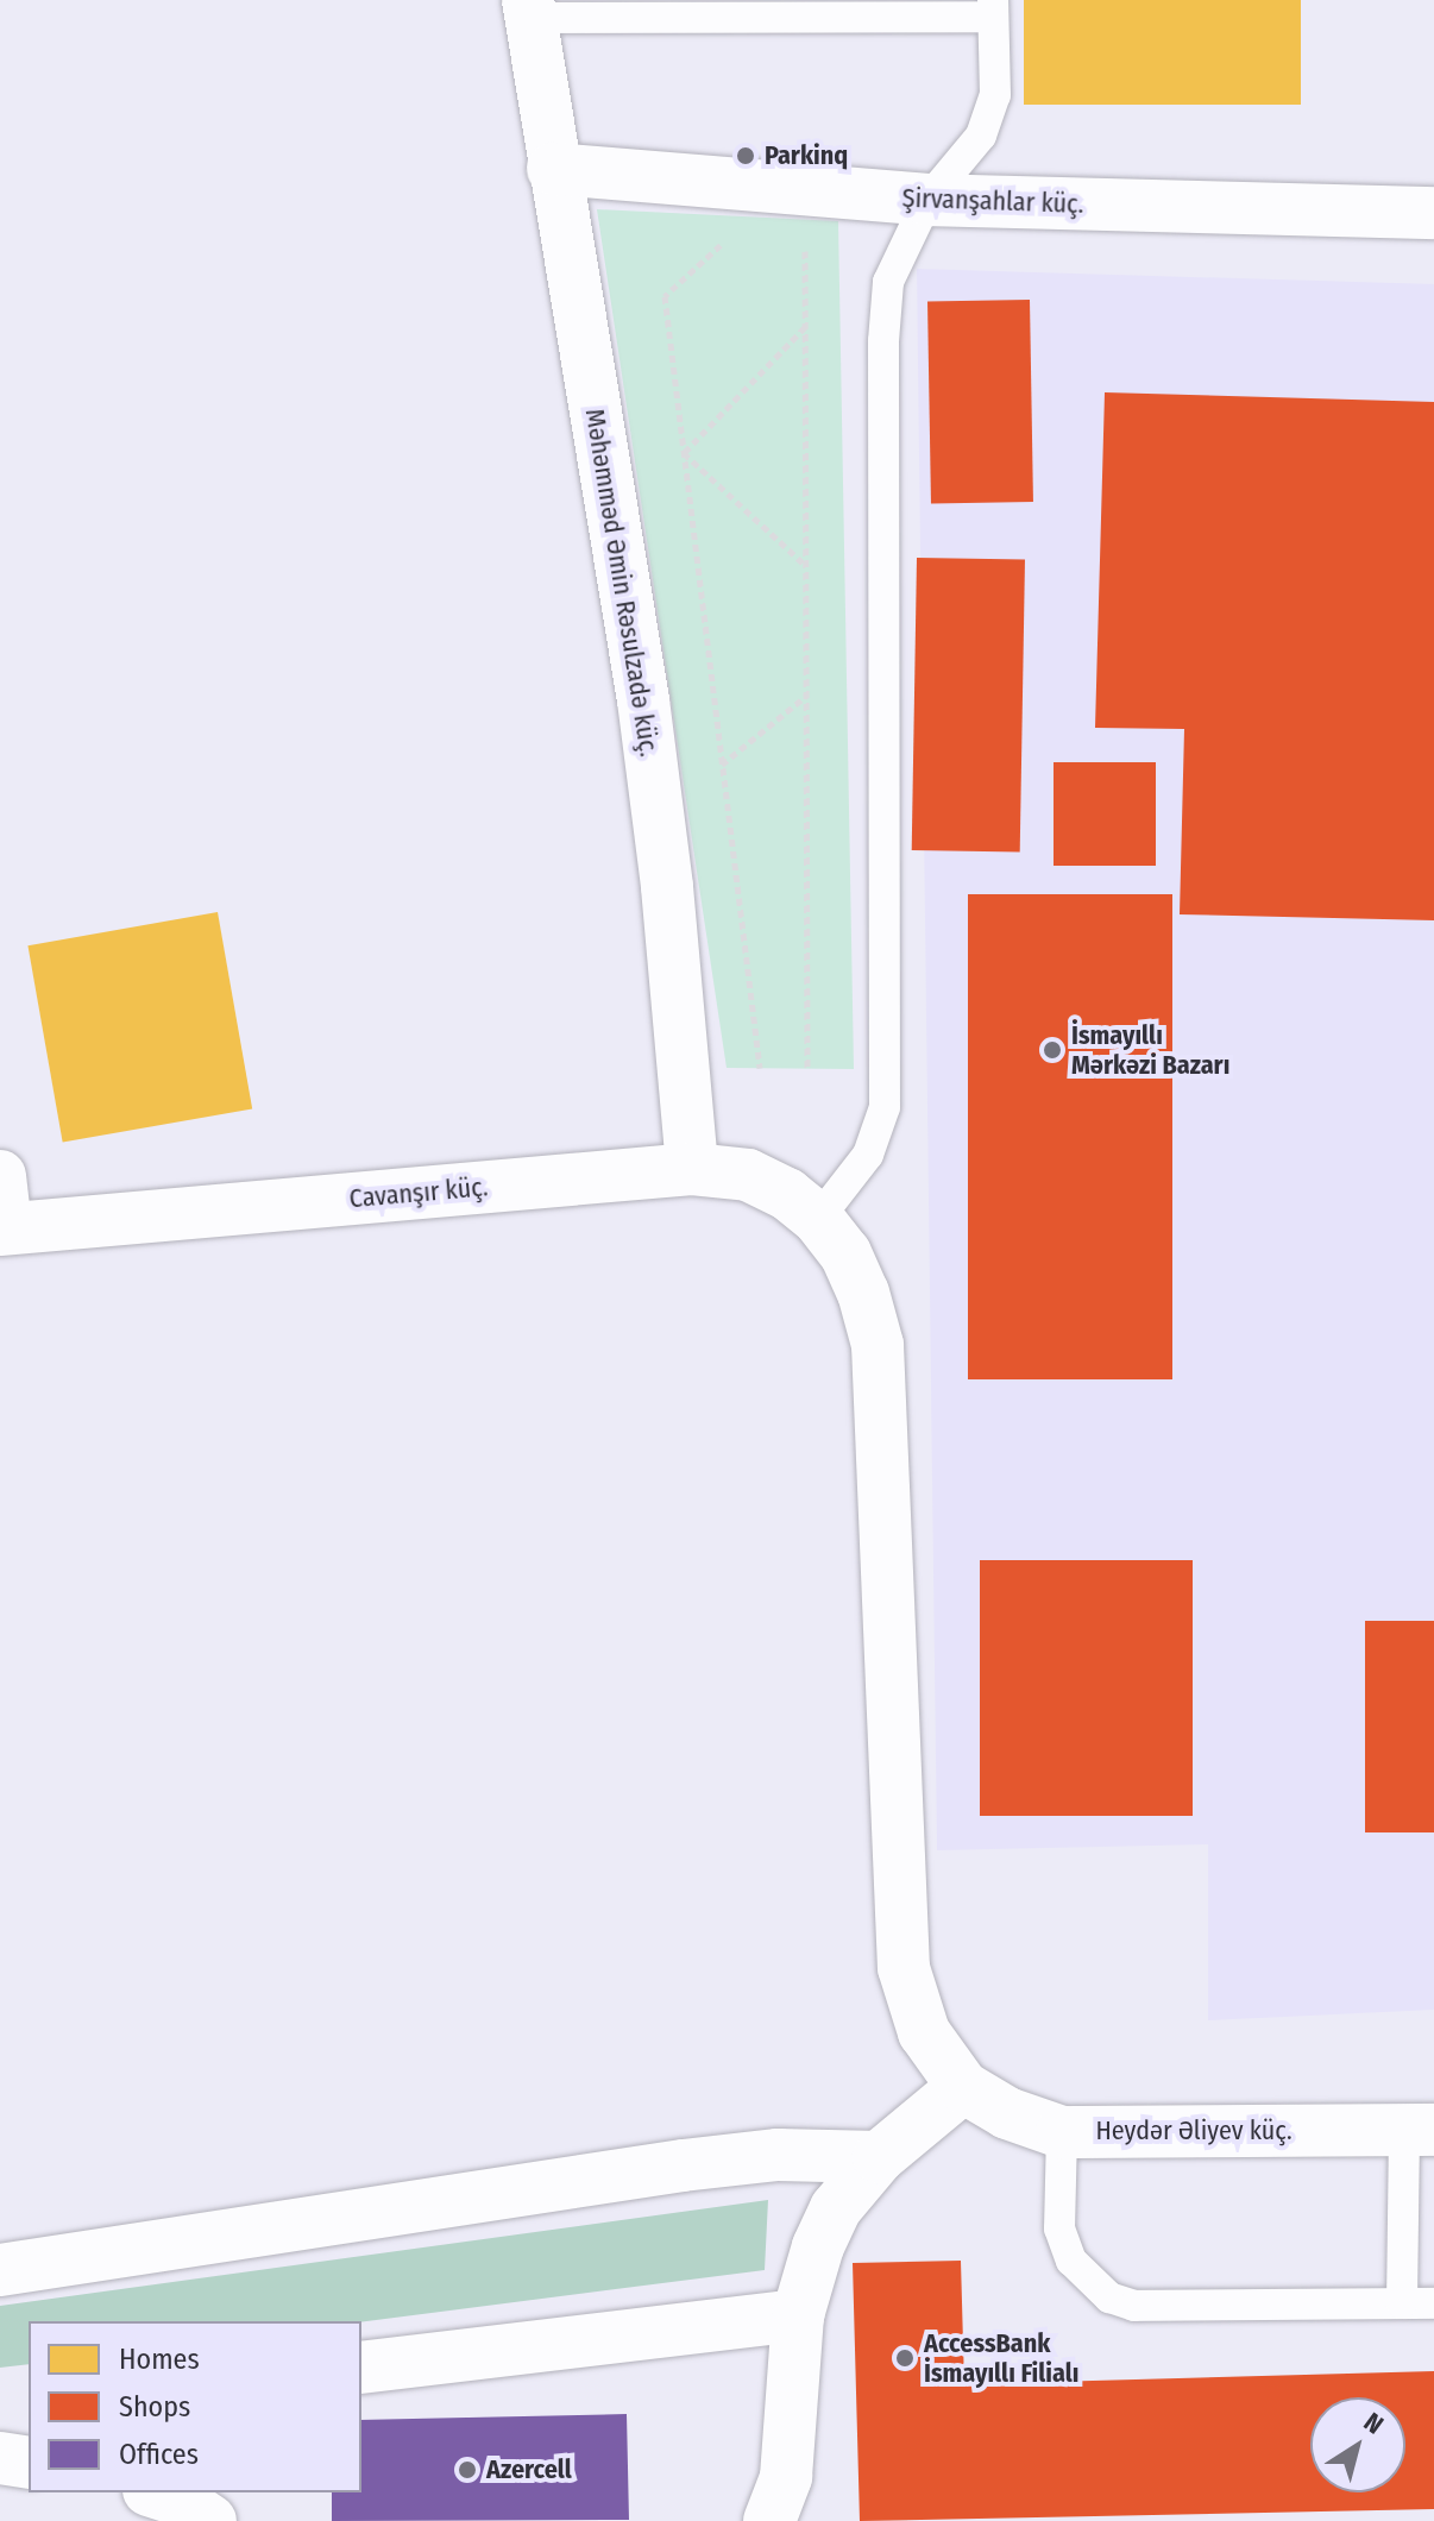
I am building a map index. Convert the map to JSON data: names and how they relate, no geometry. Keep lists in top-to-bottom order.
{
  "streets": {
    "street": [
      "Şirvanşahlar küç.",
      "Məhəmməd Əmin Rəsulzadə küç.",
      "Cavanşır küç.",
      "Heydər Əliyev küç."
    ]
  },
  "crossings": [
    ["Şirvanşahlar küç.", "Məhəmməd Əmin Rəsulzadə küç."],
    ["Məhəmməd Əmin Rəsulzadə küç.", "Cavanşır küç."],
    ["Cavanşır küç.", "Heydər Əliyev küç."]
  ],
  "places": [
    "Parkinq",
    "İsmayıllı Mərkəzi Bazarı",
    "AccessBank İsmayıllı Filialı",
    "Azercell"
  ],
  "legend": ["Homes", "Shops", "Offices"],
  "north": "top right"
}
